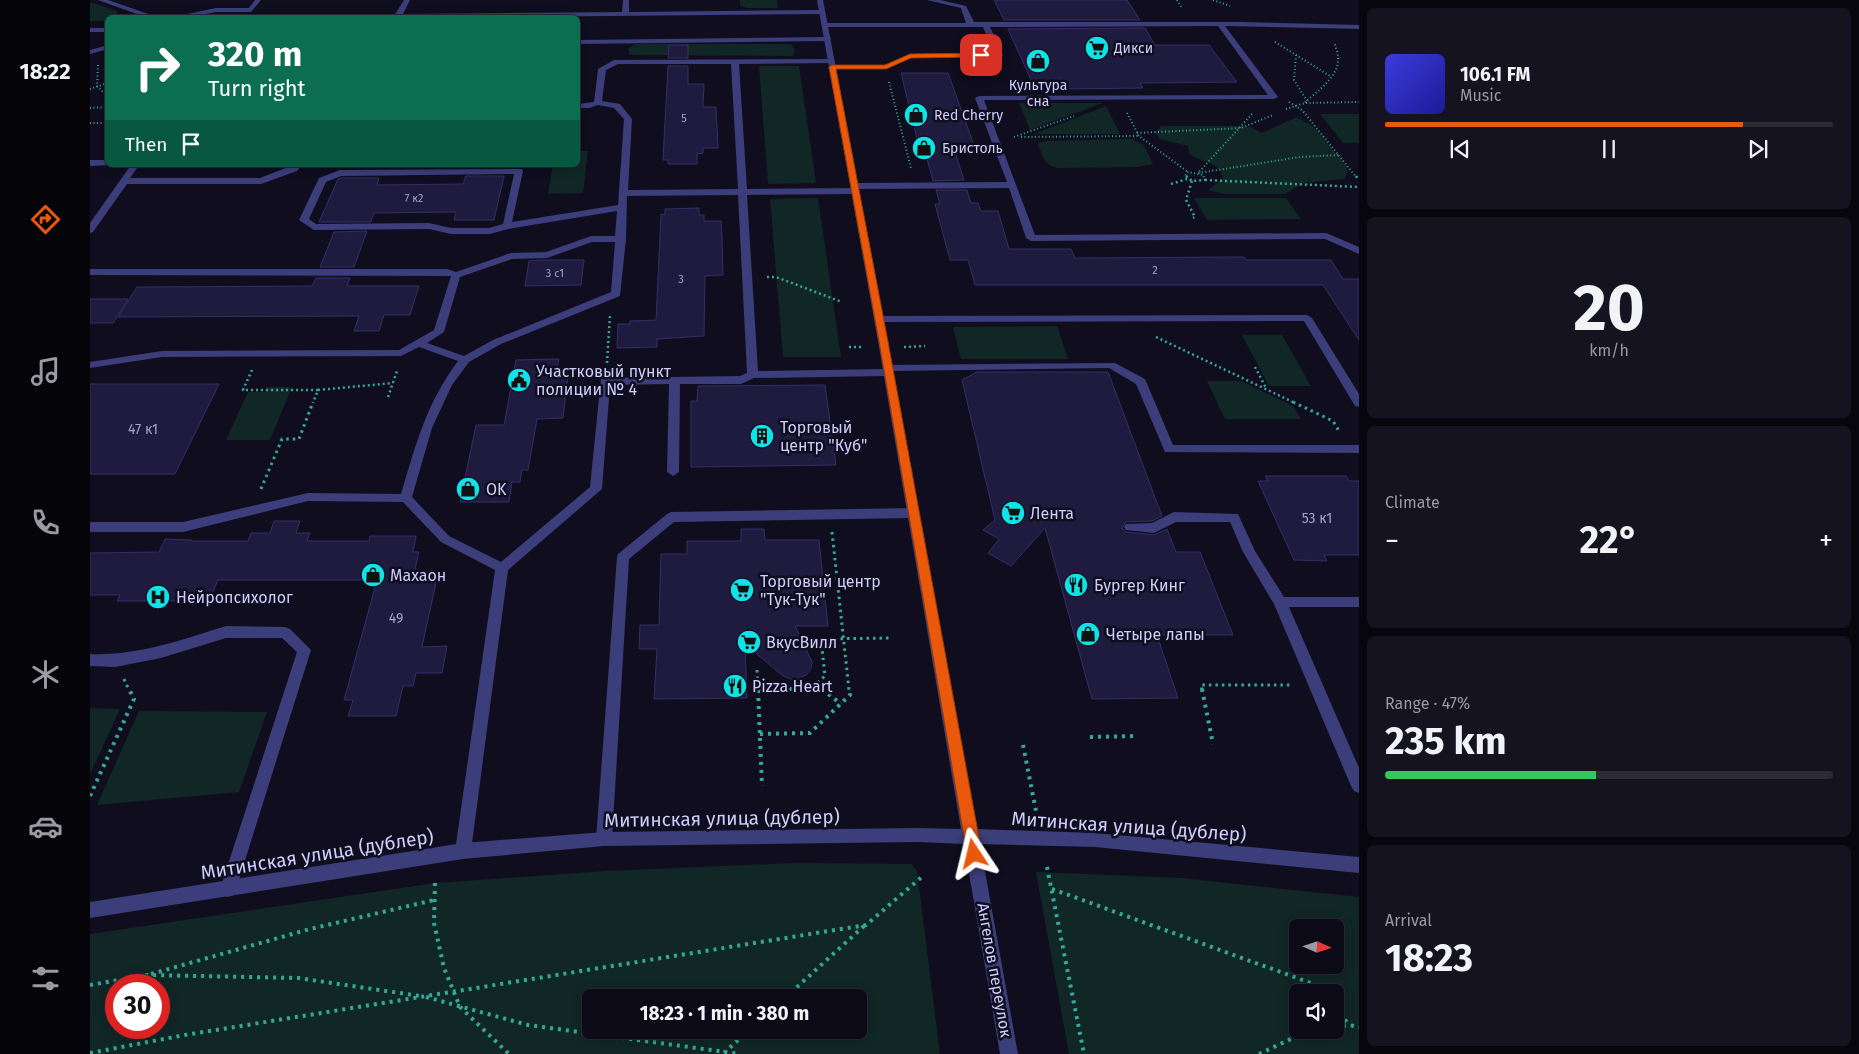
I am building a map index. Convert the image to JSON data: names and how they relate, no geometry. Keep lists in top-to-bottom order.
{
  "streets": {
    "street": ["Митинская улица (дублер)", "Ангелов переулок"]
  },
  "crossings": [
    ["Митинская улица (дублер)", "Ангелов переулок"]
  ],
  "places": {
    "supermarket": [
      "Дикси",
      "Лента",
      "Торговый центр \"Тук-Тук\"",
      "ВкусВилл"
    ],
    "shop": [
      "Культура сна",
      "Red Cherry",
      "Бристоль",
      "OK",
      "Махаон",
      "Четыре лапы"
    ],
    "public building": ["Участковый пункт полиции № 4"],
    "building": ["Торговый центр \"Куб\""],
    "restaurant": ["Бургер Кинг", "Pizza Heart"],
    "hospital": ["Нейропсихолог"]
  },
  "house_numbers": [
    "5",
    "7 к2",
    "2",
    "3 с1",
    "3",
    "47 к1",
    "53 к1",
    "49"
  ],
  "north": "right",
  "page": {
    "tabs": "18:22",
    "turn": ["320 m", "Turn right"],
    "song": ["106.1 FM", "Music"],
    "then": "Then",
    "tile": [
      ["20", "km/h"],
      "Climate",
      ["Range · 47%", "235 km"],
      ["Arrival", "18:23"]
    ],
    "heat": ["−", "22°", "+"],
    "limit": "30",
    "trip": "18:23 · 1 min · 380 m"
  }
}
